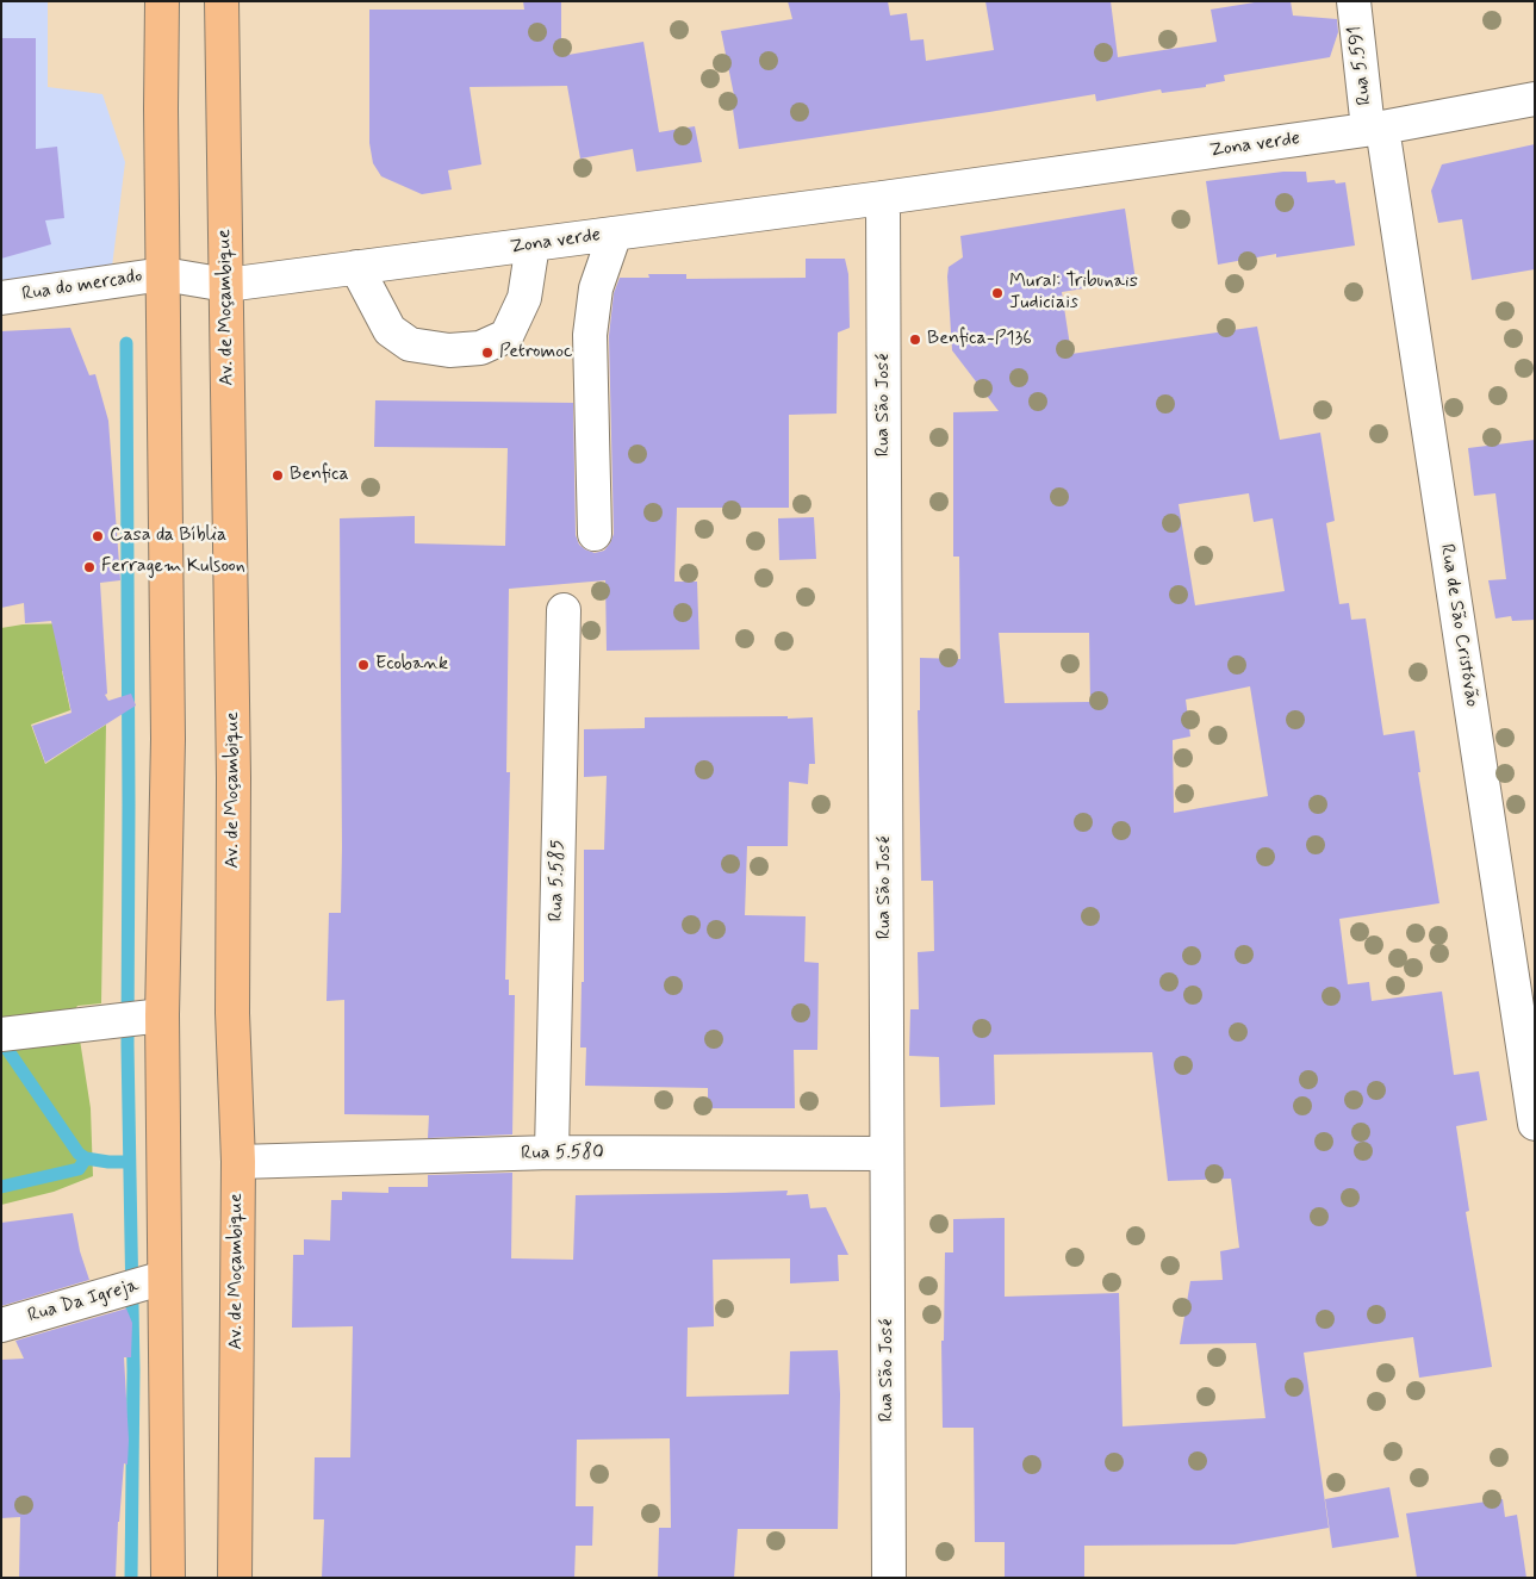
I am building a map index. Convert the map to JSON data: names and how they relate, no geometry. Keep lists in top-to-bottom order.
{
  "streets": {
    "highway": ["Av. de Moçambique"],
    "street": [
      "Rua 5.591",
      "Zona verde",
      "Rua do mercado",
      "Rua São José",
      "Rua de São Cristóvão",
      "Rua 5.585",
      "Rua 5.580",
      "Rua Da Igreja"
    ]
  },
  "crossings": [
    ["Rua 5.591", "Zona verde"],
    ["Rua 5.591", "Rua de São Cristóvão"],
    ["Zona verde", "Rua do mercado"],
    ["Zona verde", "Av. de Moçambique"],
    ["Zona verde", "Rua São José"],
    ["Zona verde", "Rua de São Cristóvão"],
    ["Rua do mercado", "Av. de Moçambique"],
    ["Av. de Moçambique", "Rua 5.580"],
    ["Rua São José", "Rua 5.580"],
    ["Rua 5.585", "Rua 5.580"]
  ],
  "places": [
    "Mural: Tribunais Judiciais",
    "Benfica-P136",
    "Petromoc",
    "Benfica",
    "Casa da Bíblia",
    "Ferragem Kulsoon",
    "Ecobank"
  ]
}
